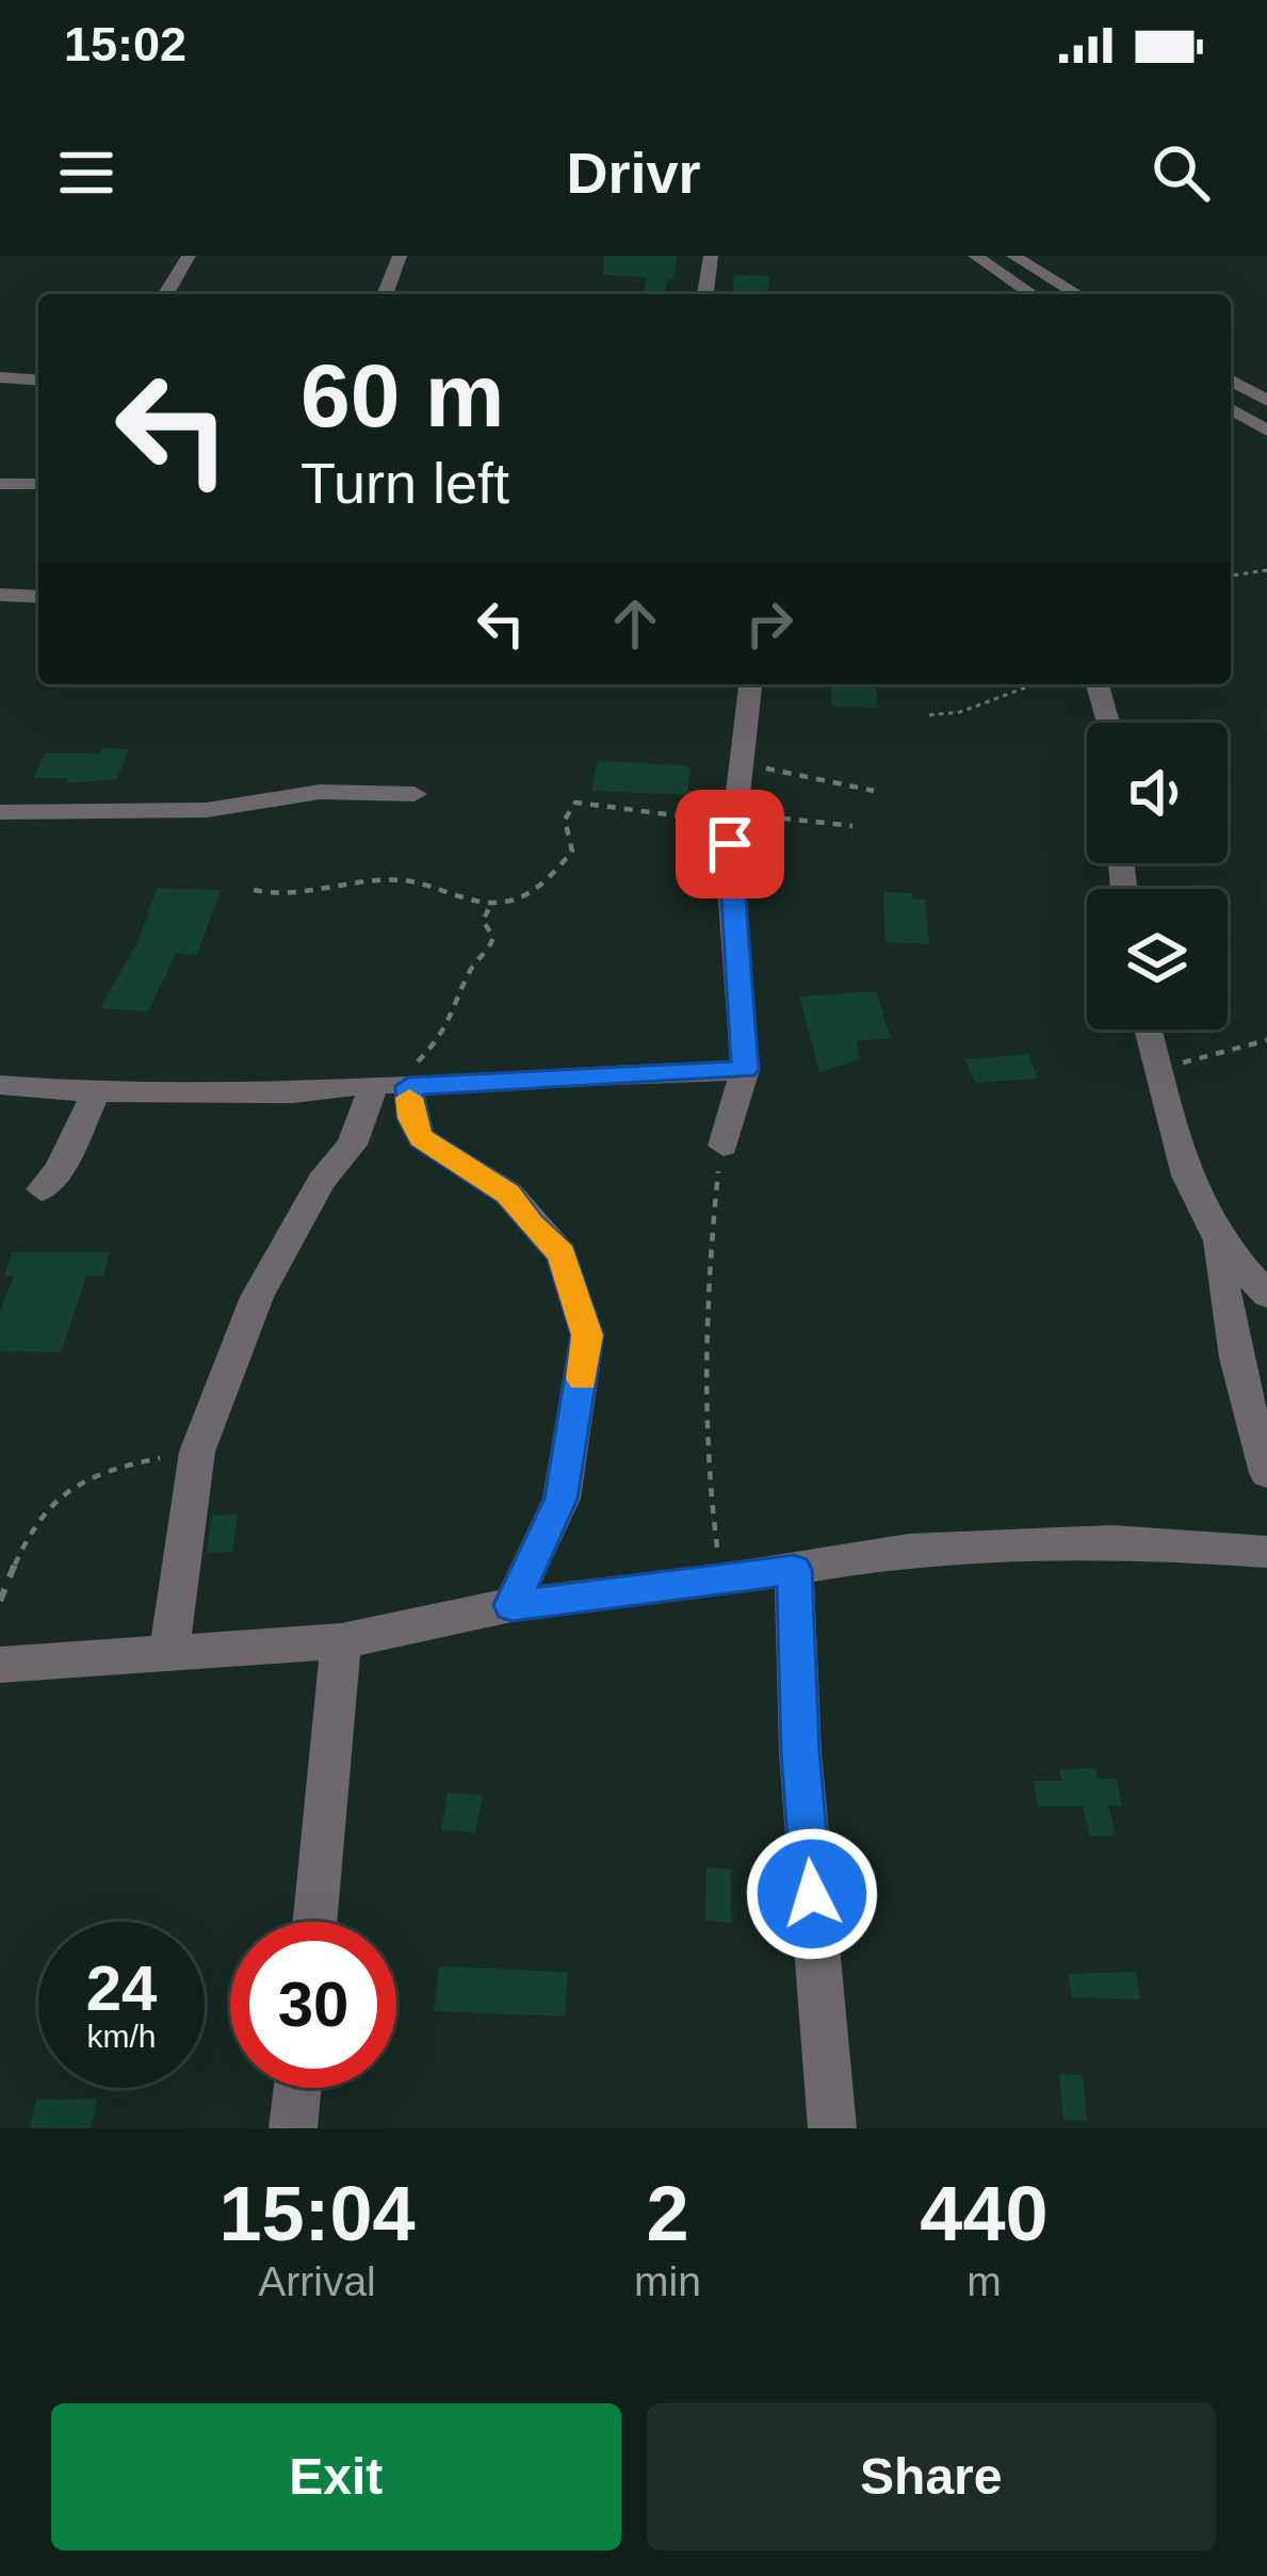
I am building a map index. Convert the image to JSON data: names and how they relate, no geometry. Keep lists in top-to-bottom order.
{
  "page": {
    "status": "15:02",
    "header": "Drivr",
    "turn": ["60 m", "Turn left"],
    "speed": "24 km/h",
    "limit": "30",
    "eta": [
      "15:04",
      "Arrival",
      "2",
      "min",
      "440",
      "m"
    ],
    "buttons": ["Exit", "Share"]
  }
}
